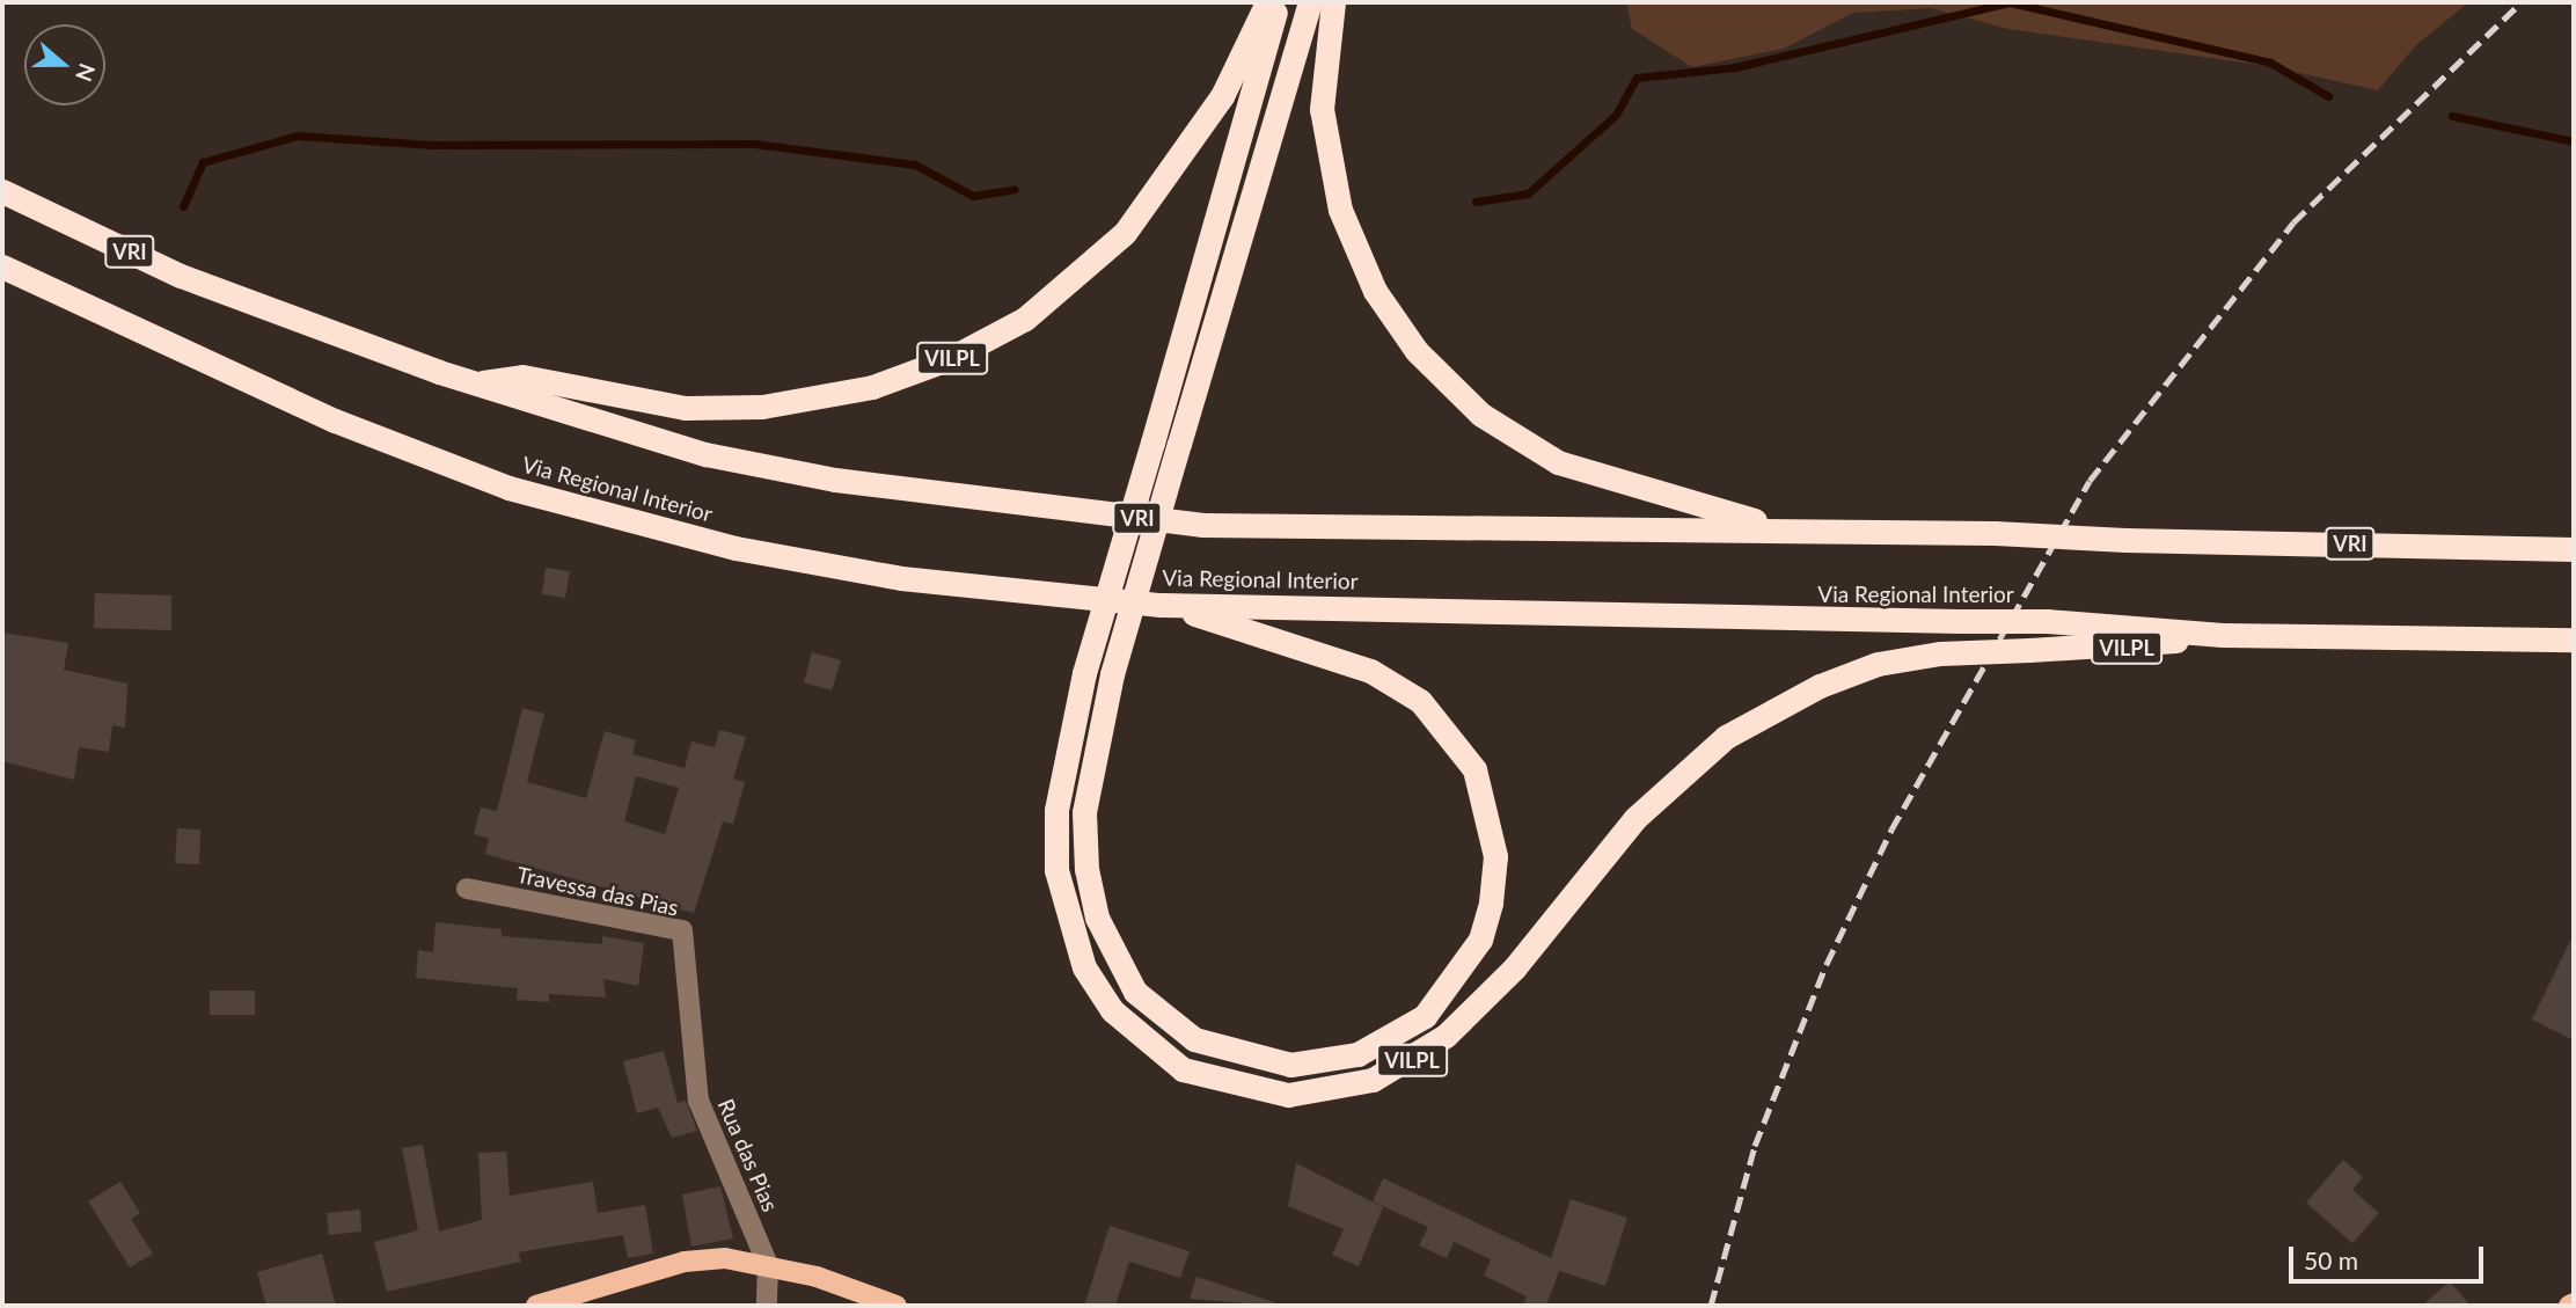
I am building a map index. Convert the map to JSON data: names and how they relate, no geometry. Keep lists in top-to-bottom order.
{
  "streets": {
    "highway": ["VRI", "VILPL", "Via Regional Interior"],
    "street": ["Travessa das Pias", "Rua das Pias"]
  },
  "crossings": [
    ["VRI", "VILPL"],
    ["VILPL", "Via Regional Interior"],
    ["Travessa das Pias", "Rua das Pias"]
  ],
  "scale_bar": "50 m",
  "north": "right"
}
